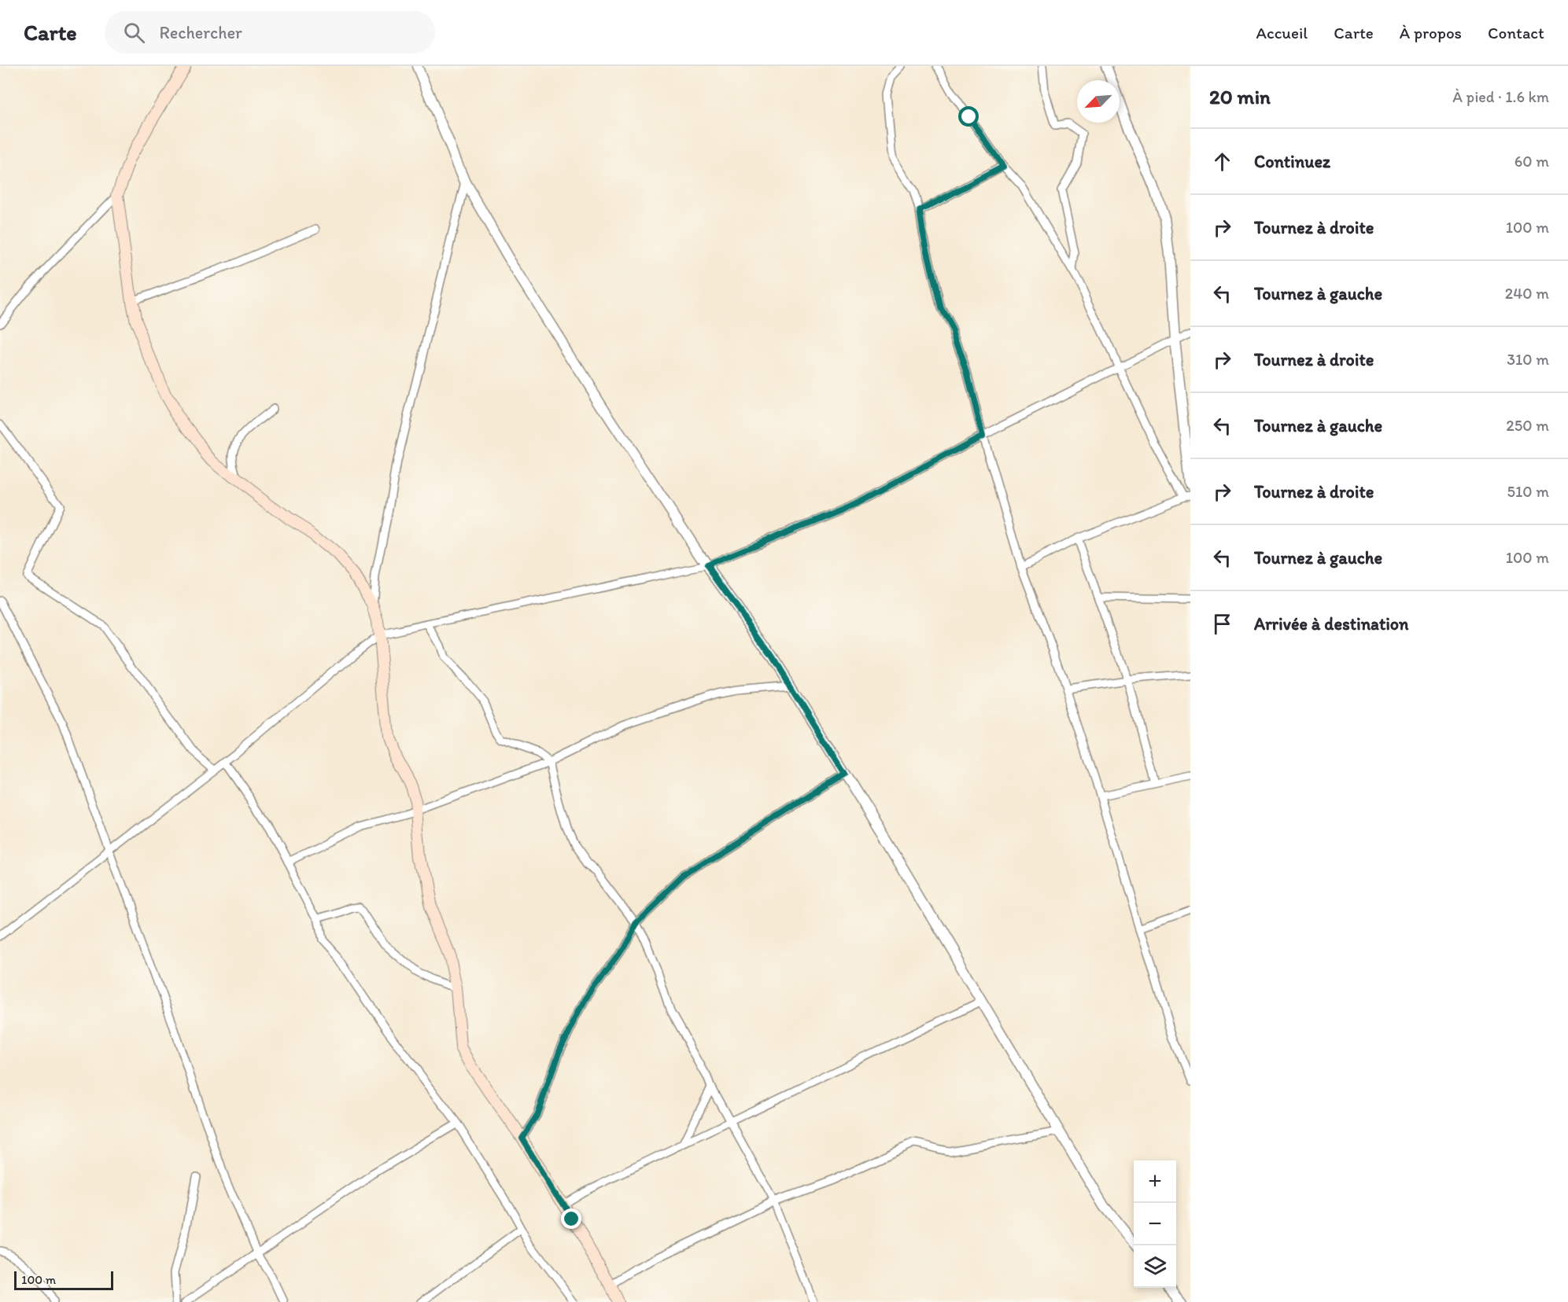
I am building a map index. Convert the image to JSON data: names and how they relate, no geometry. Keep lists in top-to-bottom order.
{
  "scale_bar": "100 m",
  "north": "bottom left",
  "page": {
    "header": "Carte",
    "search": "Rechercher",
    "nav": [
      "Accueil",
      "Carte",
      "À propos",
      "Contact"
    ],
    "heading": ["20 min", "À pied · 1.6 km"],
    "list": [
      ["Continuez", "60 m"],
      ["Tournez à droite", "100 m"],
      ["Tournez à gauche", "240 m"],
      ["Tournez à droite", "310 m"],
      ["Tournez à gauche", "250 m"],
      ["Tournez à droite", "510 m"],
      ["Tournez à gauche", "100 m"],
      "Arrivée à destination"
    ],
    "map_buttons": ["+", "−"],
    "scale": "100 m"
  }
}
